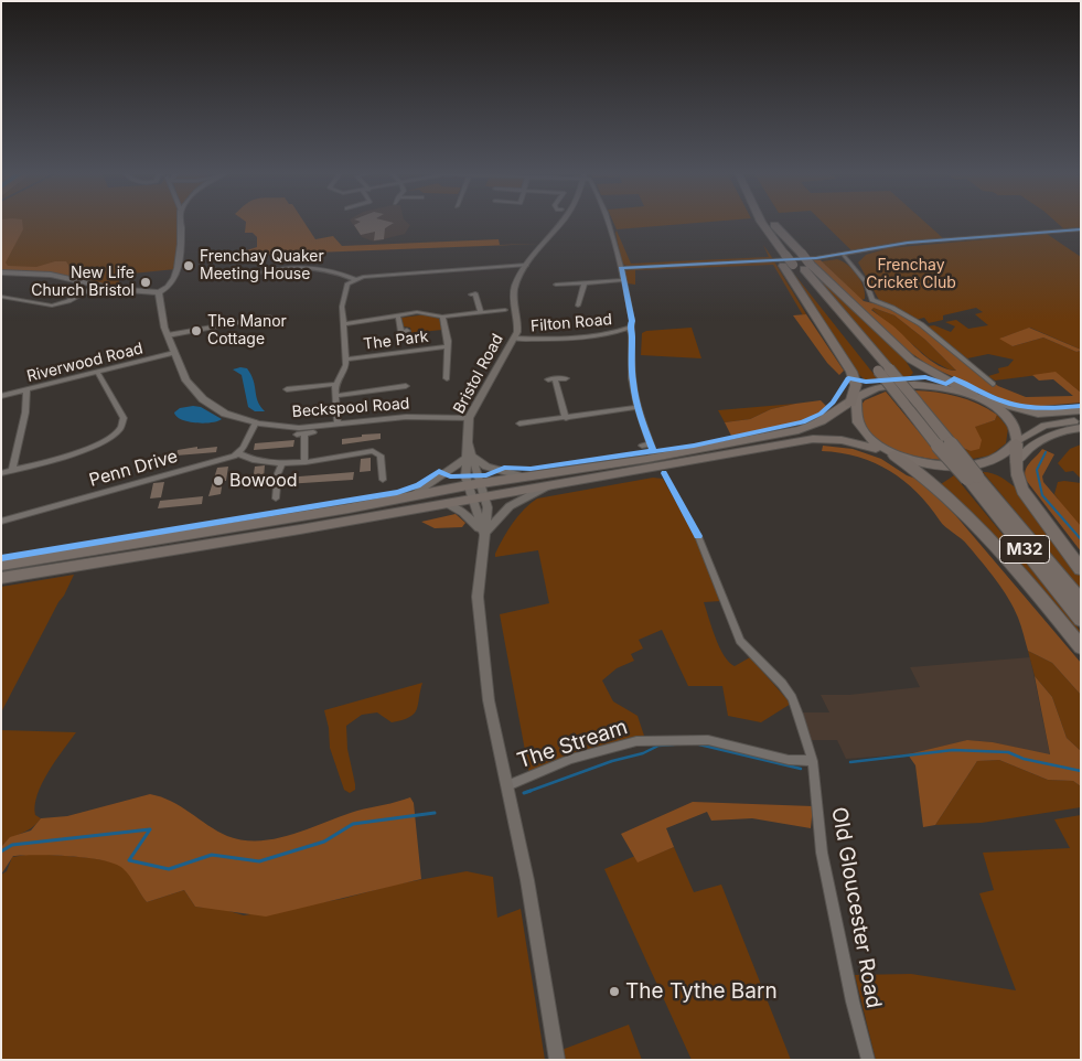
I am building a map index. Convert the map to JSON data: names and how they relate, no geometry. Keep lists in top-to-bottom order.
{
  "streets": {
    "highway": ["M32"],
    "main road": ["Bristol Road"],
    "street": [
      "Filton Road",
      "The Park",
      "Riverwood Road",
      "Beckspool Road",
      "Penn Drive",
      "The Stream",
      "Old Gloucester Road"
    ]
  },
  "crossings": [
    ["Filton Road", "Bristol Road"],
    ["Riverwood Road", "Beckspool Road"],
    ["Bristol Road", "Beckspool Road"],
    ["The Stream", "Old Gloucester Road"]
  ],
  "parks": ["Frenchay Cricket Club"],
  "places": [
    "Frenchay Quaker Meeting House",
    "New Life Church Bristol",
    "The Manor Cottage",
    "Bowood",
    "The Tythe Barn"
  ]
}
